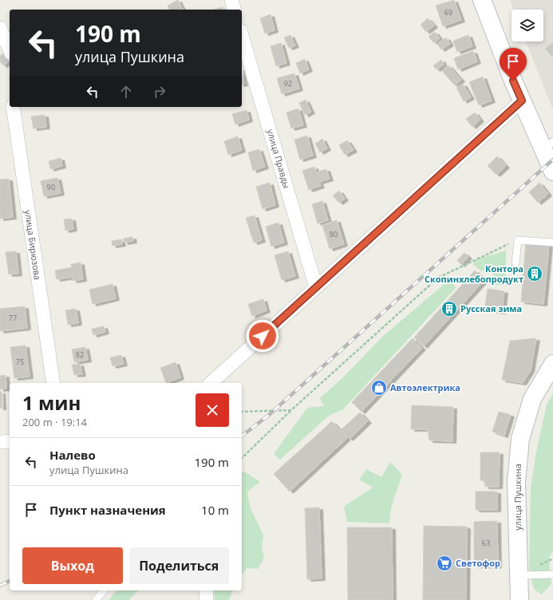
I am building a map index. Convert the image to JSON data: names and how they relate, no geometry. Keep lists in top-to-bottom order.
{
  "streets": {
    "main road": ["улица Пушкина"],
    "street": ["улица Правды", "улица Бирюзова"]
  },
  "places": {
    "building": ["Контора Скопинхлебопродукт", "Русская зима"],
    "shop": ["Автоэлектрика"],
    "supermarket": ["Светофор"]
  },
  "house_numbers": [
    "69",
    "92",
    "90",
    "80",
    "77",
    "82",
    "75",
    "63"
  ],
  "page": {
    "turn": ["190 m", "улица Пушкина"],
    "heading": ["1 мин", "200 m · 19:14"],
    "list": [
      {
        "name": "Налево",
        "note": "улица Пушкина",
        "value": "190 m"
      },
      {
        "name": "Пункт назначения",
        "value": "10 m"
      }
    ],
    "buttons": ["Выход", "Поделиться"]
  }
}
